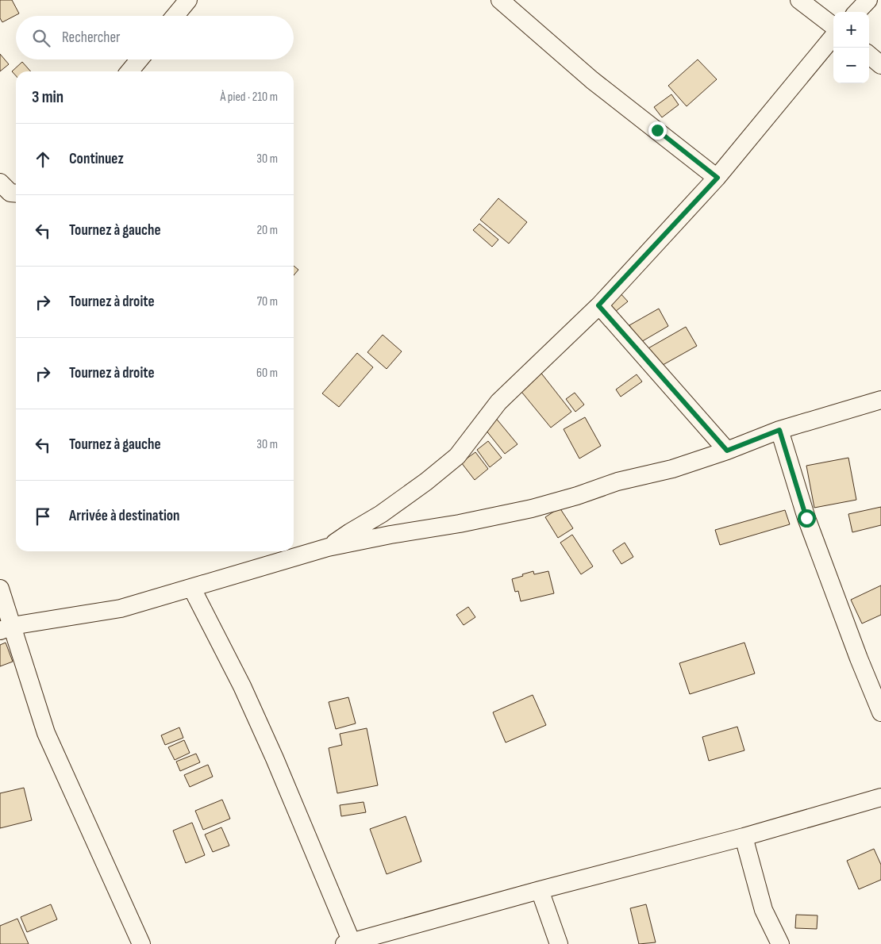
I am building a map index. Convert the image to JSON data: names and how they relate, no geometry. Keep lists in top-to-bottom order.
{
  "page": {
    "map_buttons": ["+", "−"],
    "search": "Rechercher",
    "heading": ["3 min", "À pied · 210 m"],
    "list": [
      ["Continuez", "30 m"],
      ["Tournez à gauche", "20 m"],
      ["Tournez à droite", "70 m"],
      ["Tournez à droite", "60 m"],
      ["Tournez à gauche", "30 m"],
      "Arrivée à destination"
    ]
  }
}
